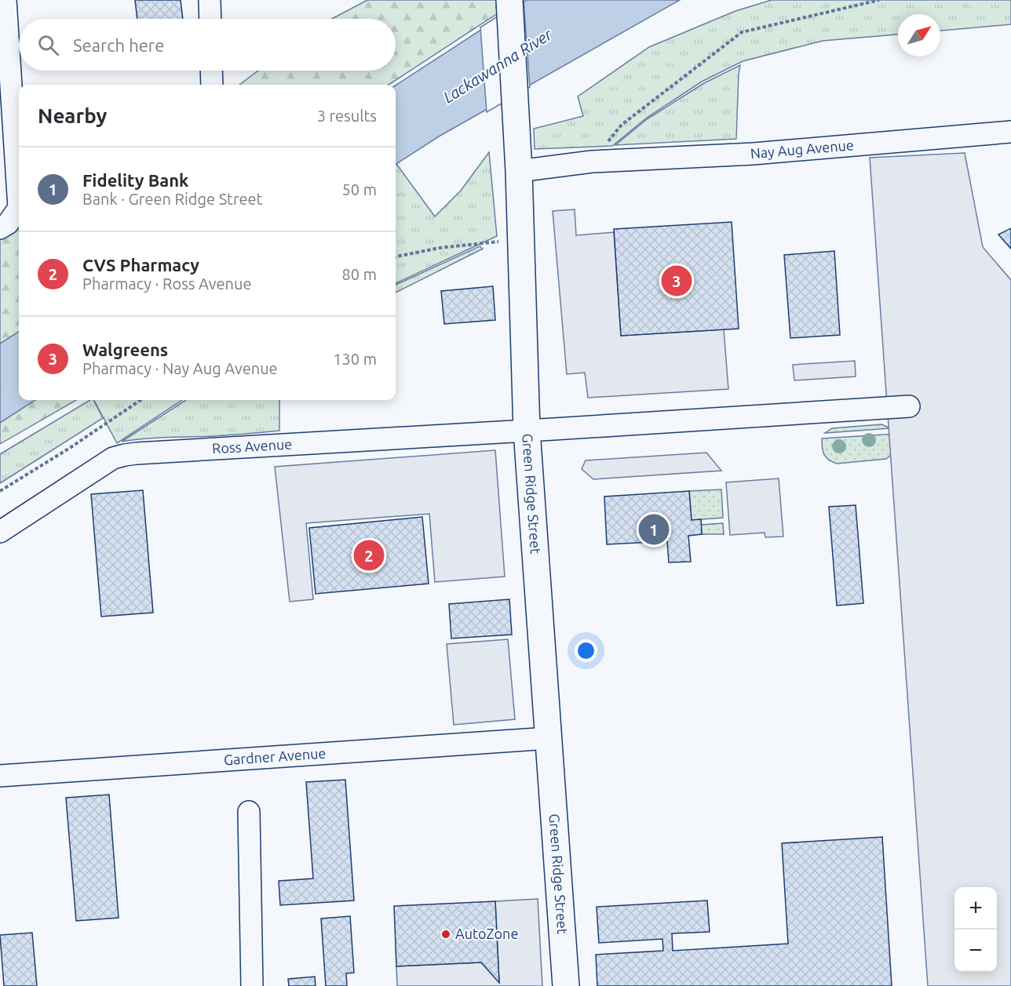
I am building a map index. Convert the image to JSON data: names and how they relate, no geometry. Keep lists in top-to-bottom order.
{
  "streets": {
    "main road": ["Green Ridge Street"],
    "street": ["Nay Aug Avenue", "Ross Avenue", "Gardner Avenue"]
  },
  "crossings": [
    ["Nay Aug Avenue", "Green Ridge Street"],
    ["Ross Avenue", "Green Ridge Street"],
    ["Green Ridge Street", "Gardner Avenue"]
  ],
  "water": ["Lackawanna River"],
  "places": ["AutoZone"],
  "north": "top right",
  "page": {
    "search": "Search here",
    "heading": ["Nearby", "3 results"],
    "list": [
      {
        "mark": "1",
        "name": "Fidelity Bank",
        "note": "Bank · Green Ridge Street",
        "value": "50 m"
      },
      {
        "mark": "2",
        "name": "CVS Pharmacy",
        "note": "Pharmacy · Ross Avenue",
        "value": "80 m"
      },
      {
        "mark": "3",
        "name": "Walgreens",
        "note": "Pharmacy · Nay Aug Avenue",
        "value": "130 m"
      }
    ],
    "pins": ["3", "1", "2"],
    "map_buttons": ["+", "−"]
  }
}
